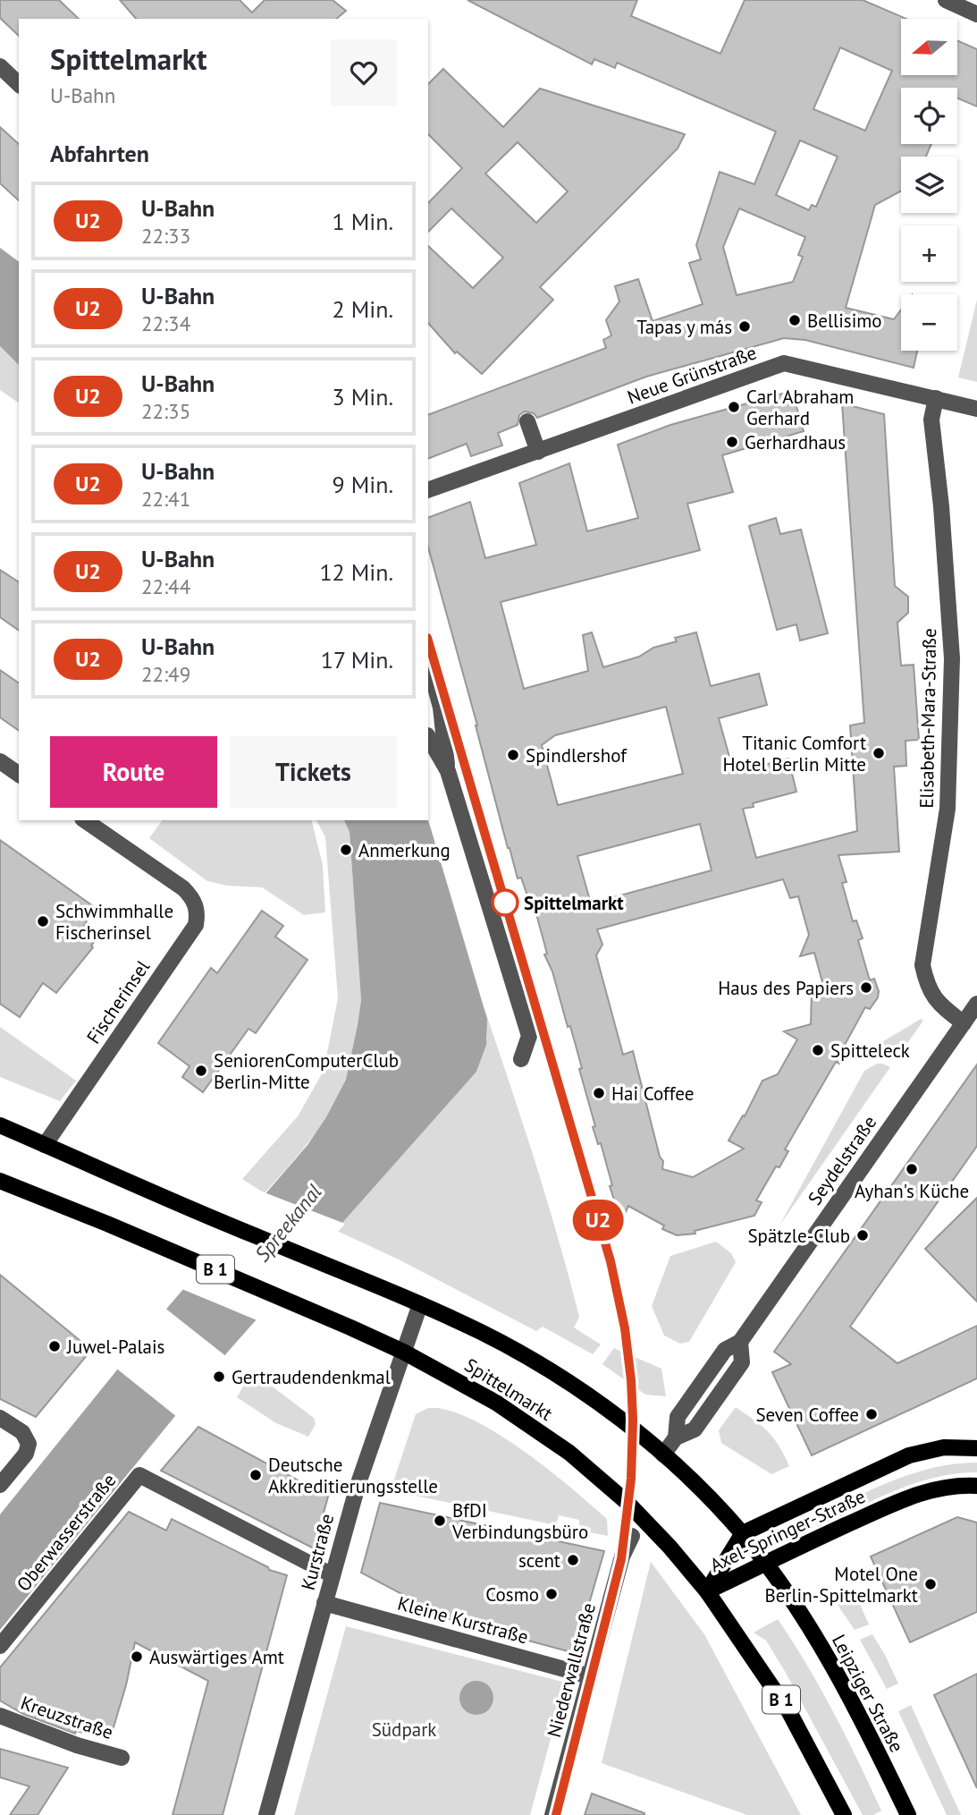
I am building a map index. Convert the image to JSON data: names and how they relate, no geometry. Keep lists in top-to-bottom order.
{
  "streets": {
    "main road": [
      "B 1",
      "Spittelmarkt",
      "Axel-Springer-Straße",
      "Leipziger Straße"
    ],
    "street": [
      "Neue Grünstraße",
      "Elisabeth-Mara-Straße",
      "Fischerinsel",
      "Seydelstraße",
      "Oberwasserstraße",
      "Kurstraße",
      "Kleine Kurstraße",
      "Niederwallstraße",
      "Kreuzstraße"
    ]
  },
  "crossings": [
    ["Neue Grünstraße", "Elisabeth-Mara-Straße"],
    ["Elisabeth-Mara-Straße", "Seydelstraße"],
    ["Fischerinsel", "B 1"],
    ["Fischerinsel", "Spittelmarkt"],
    ["Seydelstraße", "Spittelmarkt"],
    ["Seydelstraße", "Leipziger Straße"],
    ["B 1", "Spittelmarkt"],
    ["B 1", "Axel-Springer-Straße"],
    ["Spittelmarkt", "Axel-Springer-Straße"],
    ["Spittelmarkt", "Kurstraße"],
    ["Spittelmarkt", "Leipziger Straße"],
    ["Axel-Springer-Straße", "Leipziger Straße"],
    ["Oberwasserstraße", "Kurstraße"],
    ["Kurstraße", "Kleine Kurstraße"],
    ["Kleine Kurstraße", "Niederwallstraße"]
  ],
  "water": ["Spreekanal"],
  "parks": ["Südpark"],
  "places": [
    "Bellisimo",
    "Tapas y más",
    "Carl Abraham Gerhard",
    "Gerhardhaus",
    "Titanic Comfort Hotel Berlin Mitte",
    "Spindlershof",
    "Anmerkung",
    "Spittelmarkt",
    "Schwimmhalle Fischerinsel",
    "Haus des Papiers",
    "Spitteleck",
    "SeniorenComputerClub Berlin-Mitte",
    "Hai Coffee",
    "Ayhan's Küche",
    "Spätzle-Club",
    "Juwel-Palais",
    "Gertraudendenkmal",
    "Seven Coffee",
    "Deutsche Akkreditierungsstelle",
    "BfDI Verbindungsbüro",
    "scent",
    "Motel One Berlin-Spittelmarkt",
    "Cosmo",
    "Auswärtiges Amt"
  ],
  "lines": ["metro line U2"],
  "north": "left",
  "page": {
    "on_map": "U2",
    "map_buttons": ["+", "−"],
    "heading": [
      ["Spittelmarkt", "U-Bahn"],
      "Abfahrten"
    ],
    "list": [
      {
        "mark": "U2",
        "name": "U-Bahn",
        "note": "22:33",
        "value": "1 Min."
      },
      {
        "mark": "U2",
        "name": "U-Bahn",
        "note": "22:34",
        "value": "2 Min."
      },
      {
        "mark": "U2",
        "name": "U-Bahn",
        "note": "22:35",
        "value": "3 Min."
      },
      {
        "mark": "U2",
        "name": "U-Bahn",
        "note": "22:41",
        "value": "9 Min."
      },
      {
        "mark": "U2",
        "name": "U-Bahn",
        "note": "22:44",
        "value": "12 Min."
      },
      {
        "mark": "U2",
        "name": "U-Bahn",
        "note": "22:49",
        "value": "17 Min."
      }
    ],
    "buttons": ["Route", "Tickets"]
  }
}
